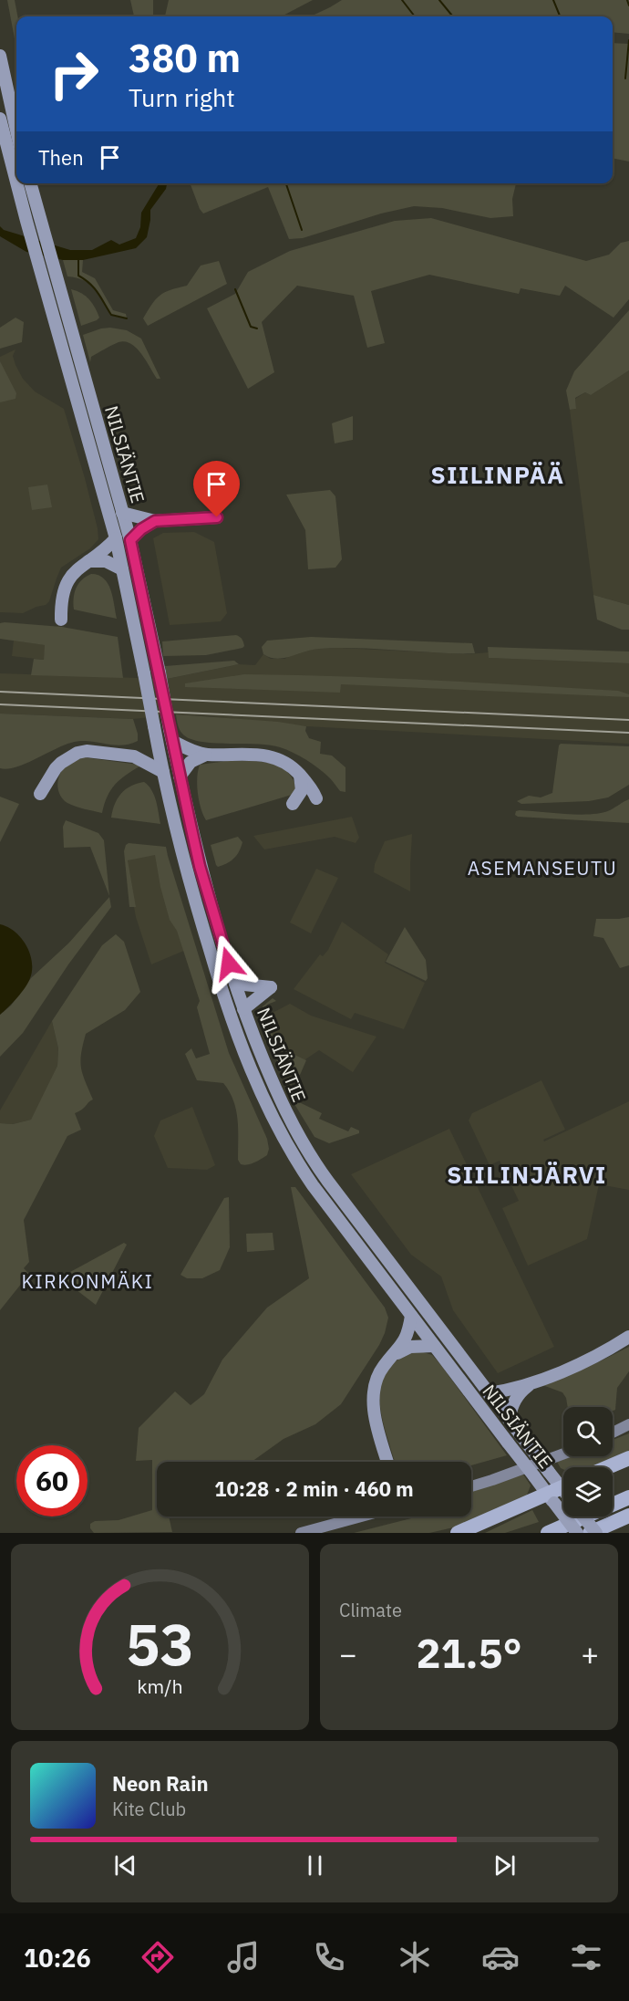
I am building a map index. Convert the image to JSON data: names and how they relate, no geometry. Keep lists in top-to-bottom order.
{
  "streets": {
    "main road": ["NILSIÄNTIE"]
  },
  "districts": [
    "SIILINPÄÄ",
    "ASEMANSEUTU",
    "SIILINJÄRVI",
    "KIRKONMÄKI"
  ],
  "page": {
    "turn": ["380 m", "Turn right"],
    "then": "Then",
    "limit": "60",
    "trip": "10:28 · 2 min · 460 m",
    "tile": "Climate",
    "heat": ["−", "21.5°", "+"],
    "song": ["Neon Rain", "Kite Club"],
    "tabs": "10:26",
    "gauge": ["53", "km/h"]
  }
}
